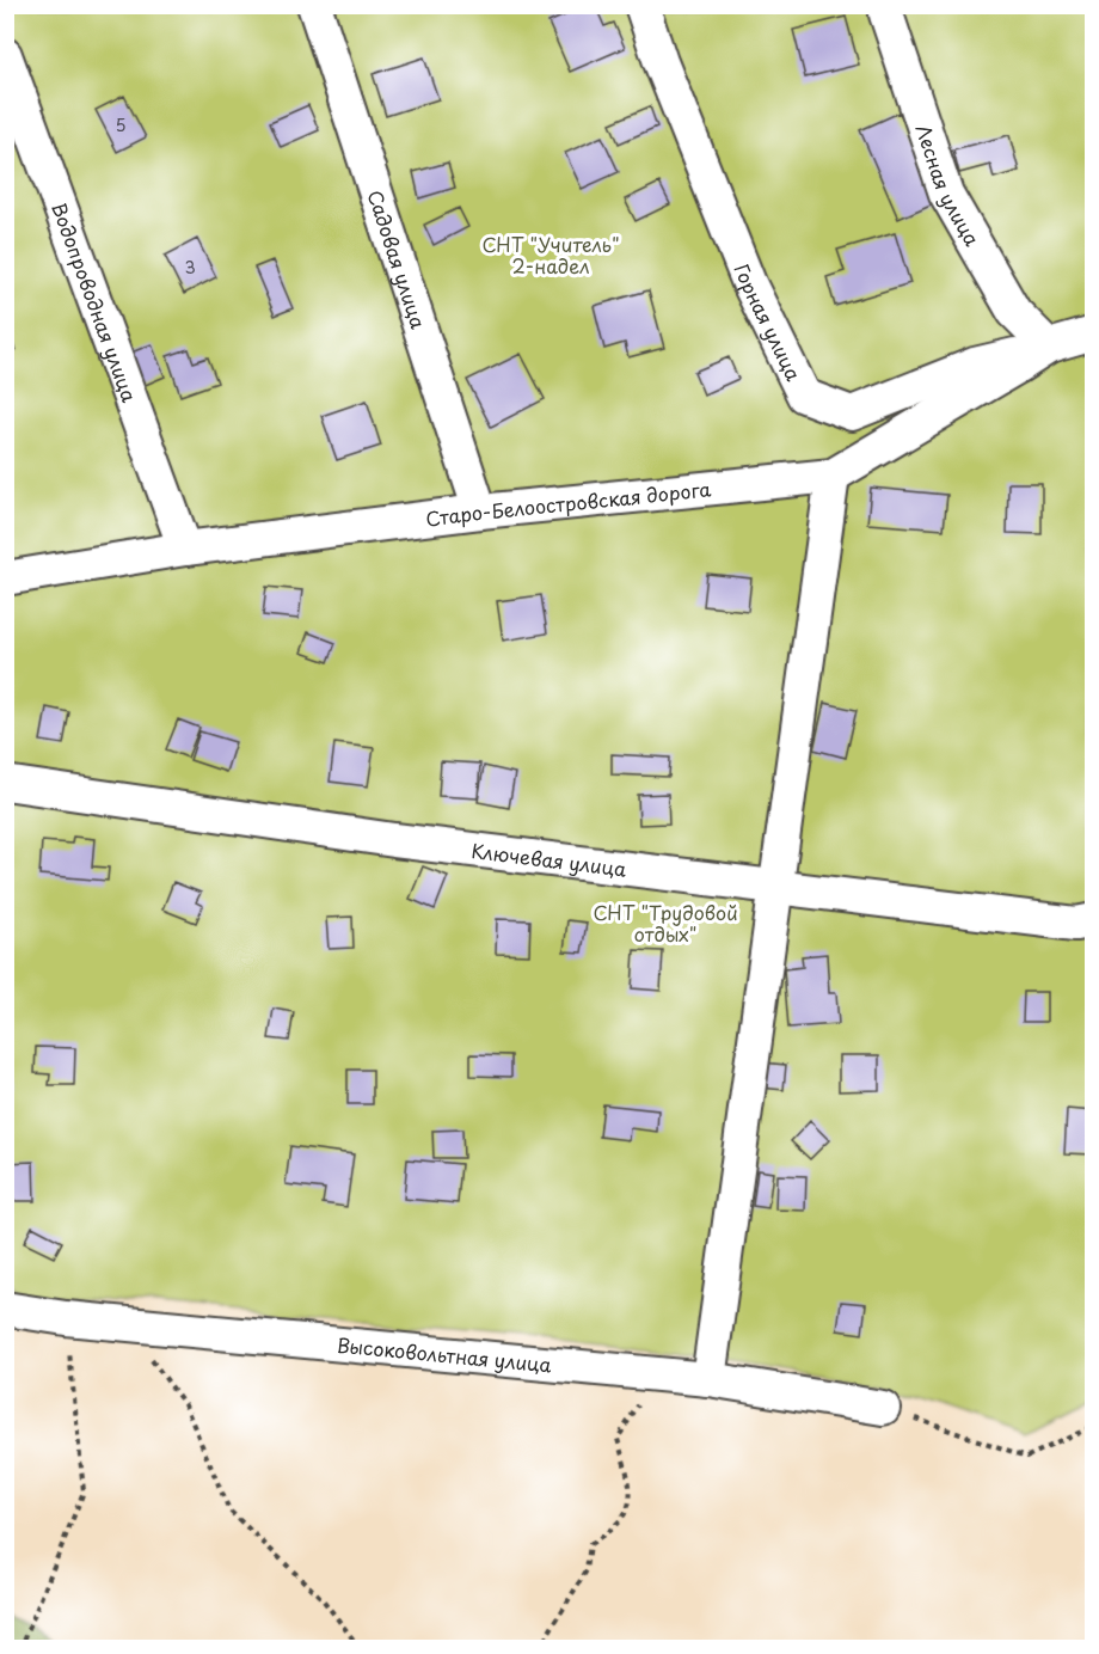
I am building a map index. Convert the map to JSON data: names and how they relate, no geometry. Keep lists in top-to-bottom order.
{
  "streets": {
    "street": [
      "Лесная улица",
      "Садовая улица",
      "Водопроводная улица",
      "Горная улица",
      "Старо-Белоостровская дорога",
      "Ключевая улица",
      "Высоковольтная улица"
    ]
  },
  "crossings": [
    ["Лесная улица", "Горная улица"],
    ["Лесная улица", "Старо-Белоостровская дорога"],
    ["Садовая улица", "Старо-Белоостровская дорога"],
    ["Водопроводная улица", "Старо-Белоостровская дорога"],
    ["Горная улица", "Старо-Белоостровская дорога"]
  ],
  "parks": ["СНТ \"Учитель\" 2-надел", "СНТ \"Трудовой отдых\""],
  "house_numbers": ["5", "3"]
}
